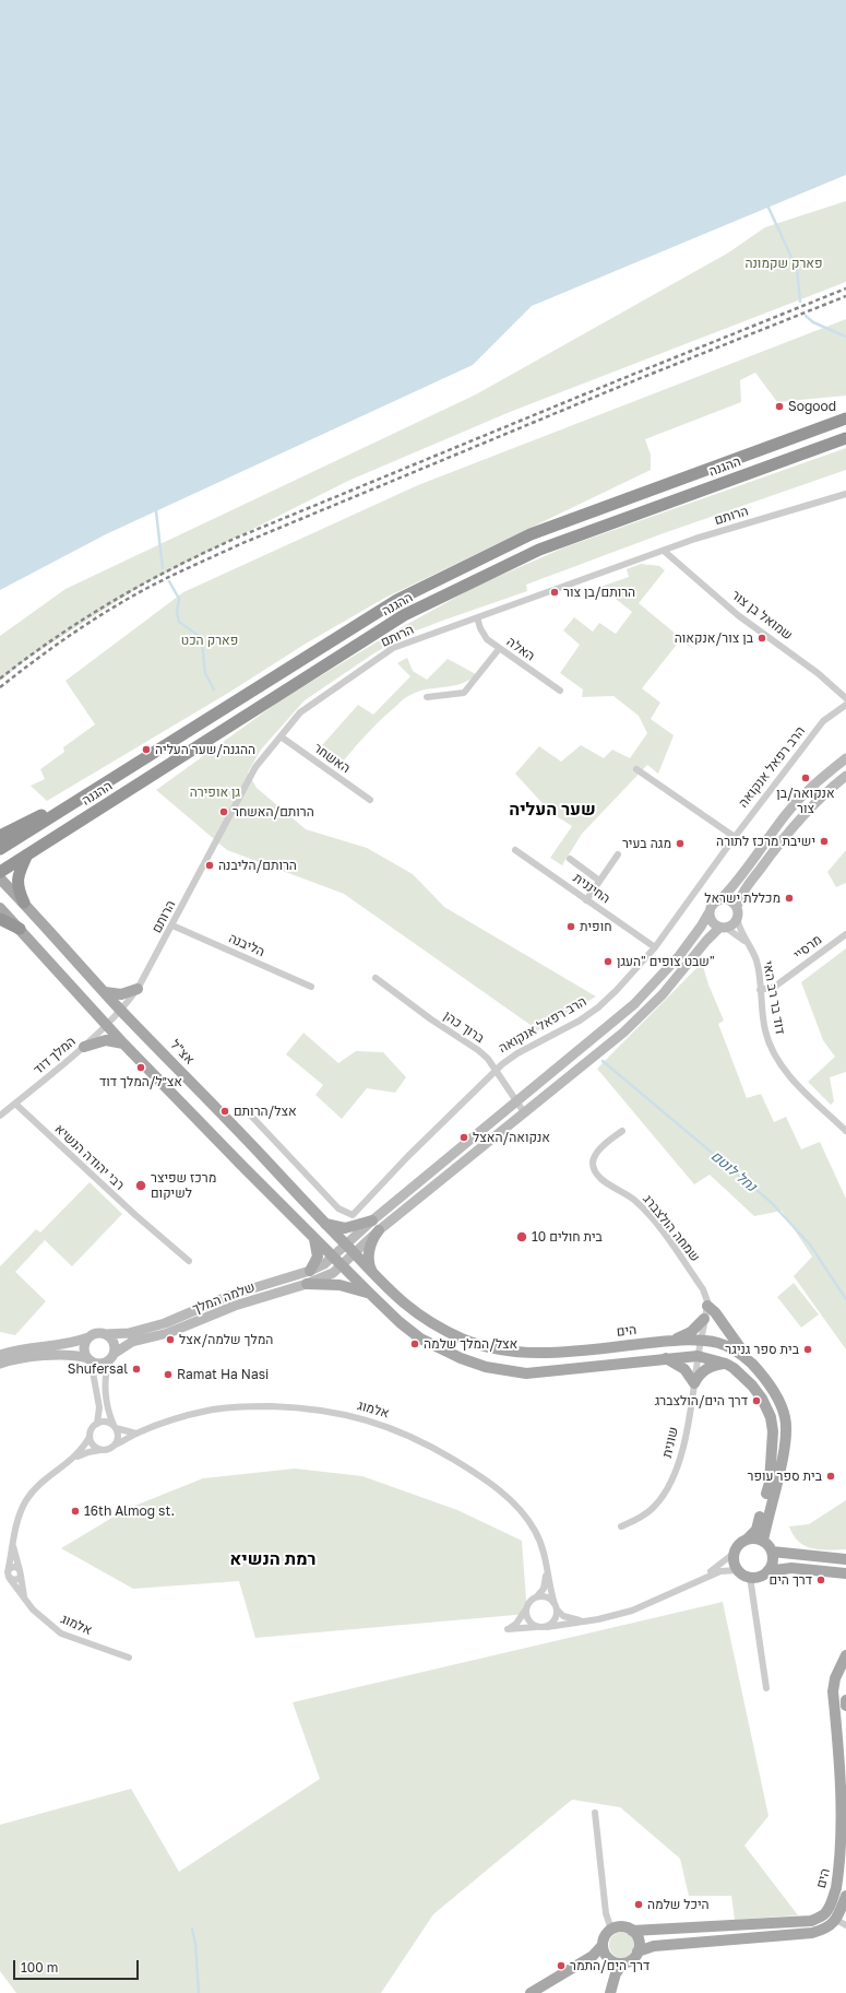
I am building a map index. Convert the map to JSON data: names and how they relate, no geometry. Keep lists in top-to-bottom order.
{
  "streets": {
    "highway": ["ההגנה"],
    "main road": ["אצ\"ל", "הים"],
    "street": [
      "הרותם",
      "שמואל בן צור",
      "האלה",
      "האשחר",
      "הרב רפאל אנקואה",
      "החיננית",
      "הליבנה",
      "מרסיי",
      "דוד בר רב האי",
      "ברוך כהן",
      "המלך דוד",
      "רבי יהודה הנשיא",
      "שמחה הולצברג",
      "שלמה המלך",
      "אלמוג",
      "שונית"
    ]
  },
  "crossings": [
    ["הרותם", "שמואל בן צור"],
    ["הרותם", "האלה"],
    ["הרותם", "האשחר"],
    ["הרותם", "הליבנה"],
    ["הרותם", "אצ\"ל"],
    ["הרותם", "המלך דוד"],
    ["הרב רפאל אנקואה", "החיננית"],
    ["הרב רפאל אנקואה", "ברוך כהן"],
    ["מרסיי", "דוד בר רב האי"],
    ["אצ\"ל", "המלך דוד"],
    ["אצ\"ל", "הים"],
    ["המלך דוד", "רבי יהודה הנשיא"],
    ["הים", "שונית"]
  ],
  "districts": ["שער העליה", "רמת הנשיא"],
  "water": ["נחל לוטם"],
  "parks": ["פארק שקמונה", "פארק הכט", "גן אופירה"],
  "places": [
    "Sogood",
    "הרותם/בן צור",
    "בן צור/אנקאוה",
    "ההגנה/שער העליה",
    "אנקואה/בן צור",
    "הרותם/האשחר",
    "ישיבת מרכז לתורה",
    "מגה בעיר",
    "הרותם/הליבנה",
    "מכללת ישראל",
    "חופית",
    "שבט צופים \"העגן\"",
    "אצ״ל/המלך דוד",
    "אצל/הרותם",
    "אנקואה/האצל",
    "מרכז שפיצר לשיקום",
    "בית חולים 10",
    "המלך שלמה/אצל",
    "אצל/המלך שלמה",
    "בית ספר גניגר",
    "Shufersal",
    "Ramat Ha Nasi",
    "דרך הים/הולצברג",
    "בית ספר עופר",
    "16th Almog st.",
    "דרך הים",
    "היכל שלמה",
    "דרך הים/התמר"
  ],
  "scale_bar": "100 m"
}
